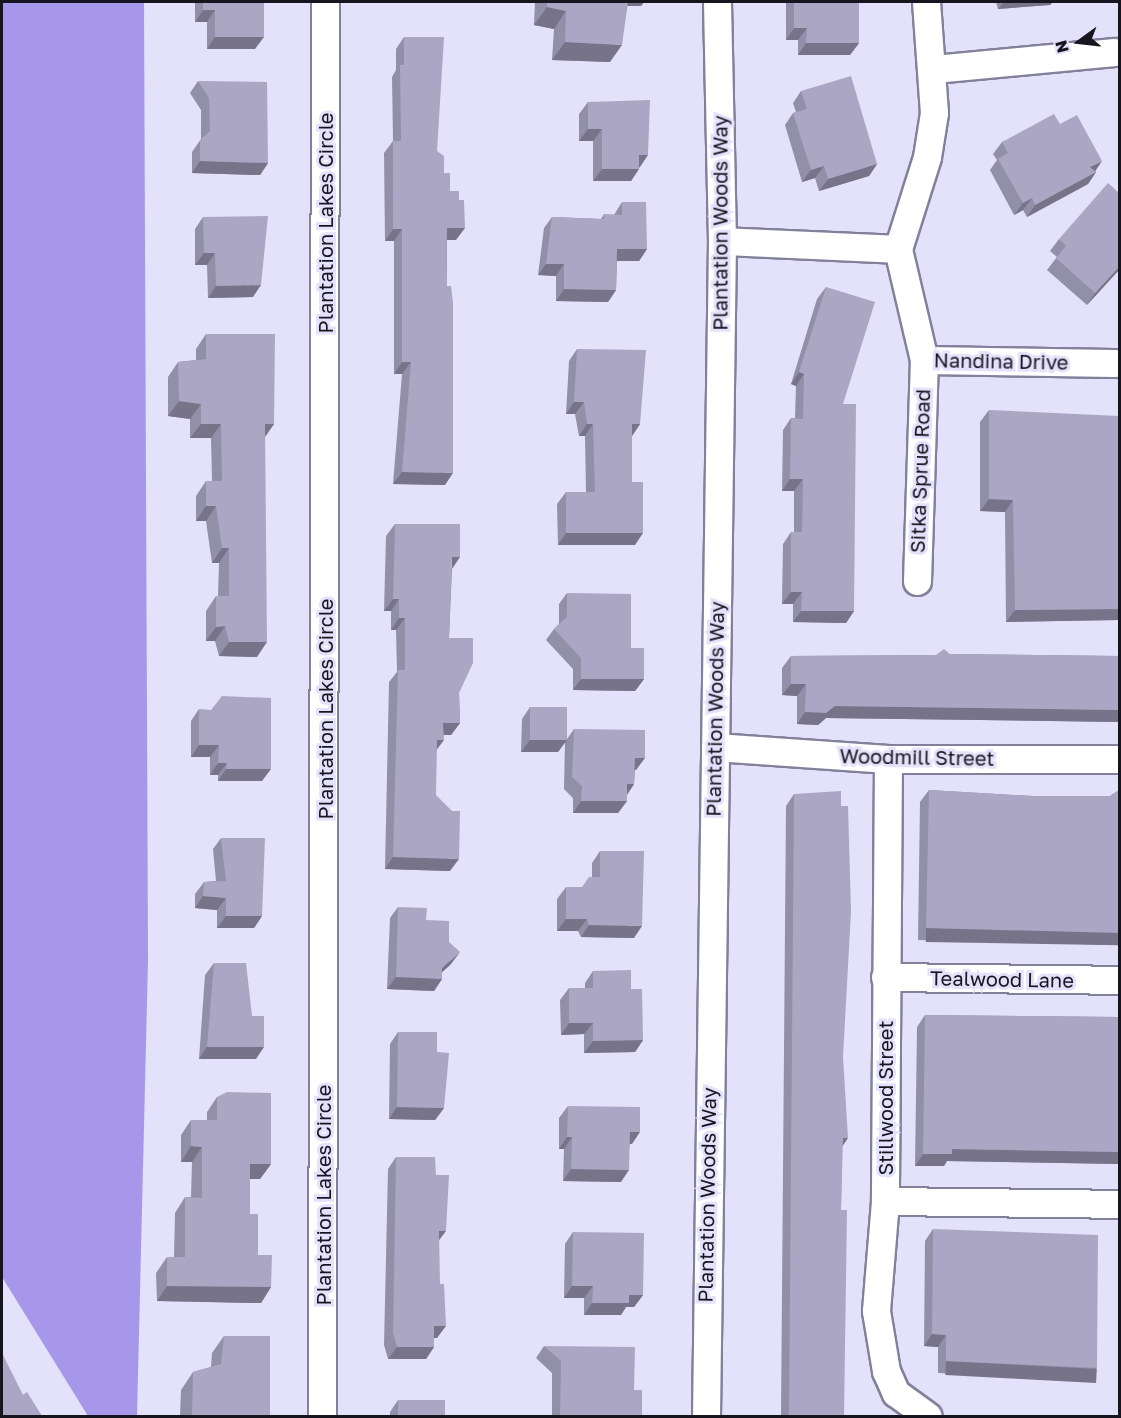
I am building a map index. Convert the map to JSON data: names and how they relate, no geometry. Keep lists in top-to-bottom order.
{
  "streets": {
    "street": [
      "Plantation Lakes Circle",
      "Plantation Woods Way",
      "Nandina Drive",
      "Sitka Sprue Road",
      "Woodmill Street",
      "Tealwood Lane",
      "Stillwood Street"
    ]
  },
  "crossings": [
    ["Plantation Woods Way", "Woodmill Street"],
    ["Nandina Drive", "Sitka Sprue Road"],
    ["Woodmill Street", "Stillwood Street"],
    ["Tealwood Lane", "Stillwood Street"]
  ],
  "north": "left"
}
